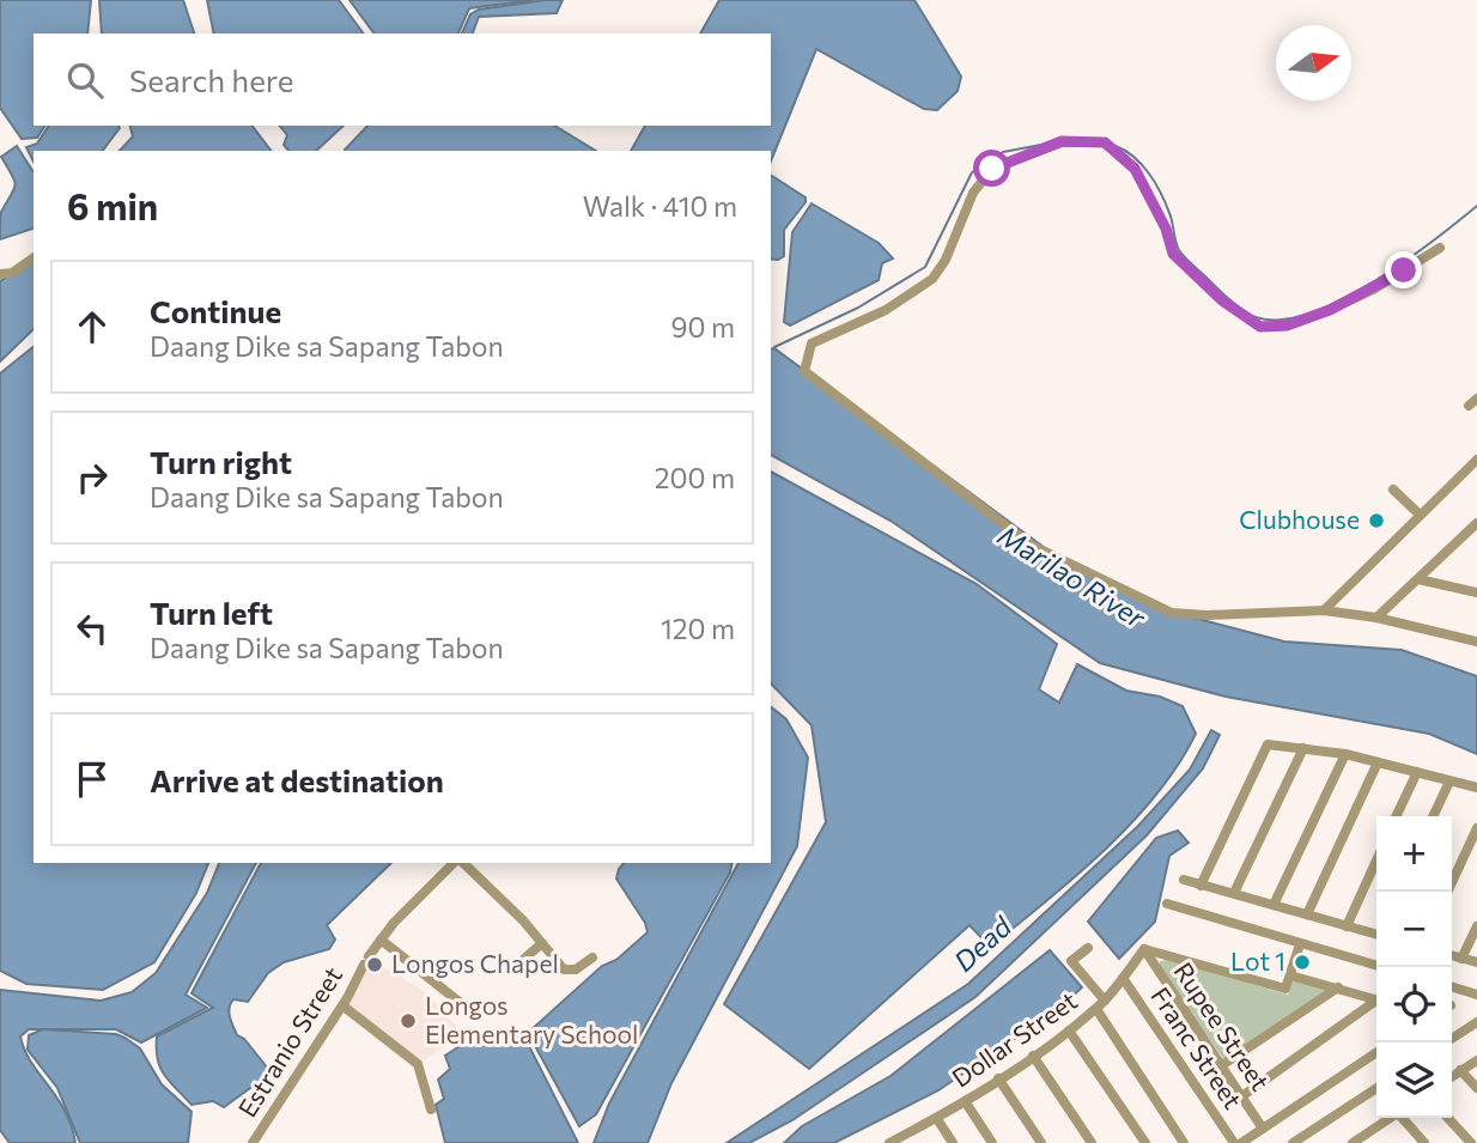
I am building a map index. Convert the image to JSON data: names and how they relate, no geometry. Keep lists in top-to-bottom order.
{
  "streets": {
    "street": [
      "Rupee Street",
      "Dollar Street",
      "Estranio Street",
      "Franc Street"
    ]
  },
  "crossings": [
    ["Rupee Street", "Dollar Street"],
    ["Dollar Street", "Franc Street"]
  ],
  "water": ["Marilao River", "Dead"],
  "places": [
    "Clubhouse",
    "Lot 1",
    "Longos Chapel",
    "Longos Elementary School"
  ],
  "north": "right",
  "page": {
    "search": "Search here",
    "heading": ["6 min", "Walk · 410 m"],
    "list": [
      ["Continue", "Daang Dike sa Sapang Tabon", "90 m"],
      ["Turn right", "Daang Dike sa Sapang Tabon", "200 m"],
      ["Turn left", "Daang Dike sa Sapang Tabon", "120 m"],
      "Arrive at destination"
    ],
    "map_buttons": ["+", "−"]
  }
}
